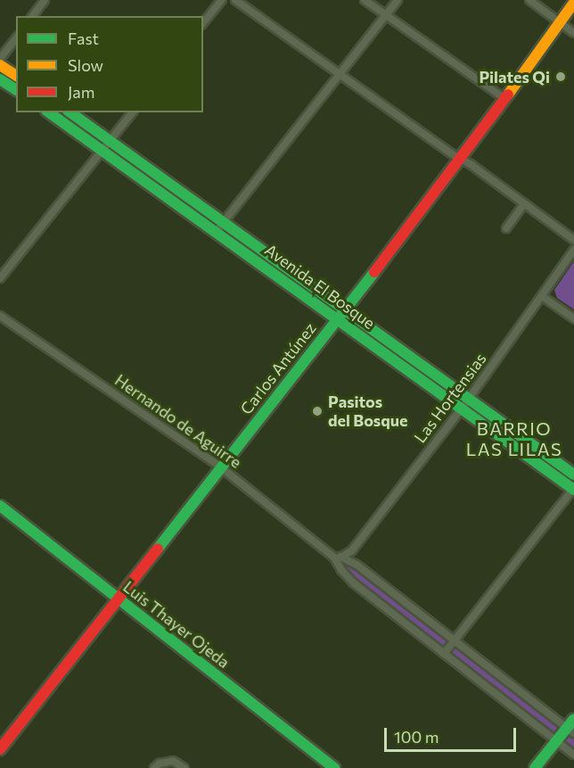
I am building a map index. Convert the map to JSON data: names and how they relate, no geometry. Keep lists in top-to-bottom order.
{
  "streets": {
    "street": [
      "Avenida El Bosque",
      "Carlos Antúnez",
      "Las Hortensias",
      "Hernando de Aguirre",
      "Luis Thayer Ojeda"
    ]
  },
  "crossings": [
    ["Avenida El Bosque", "Carlos Antúnez"],
    ["Avenida El Bosque", "Las Hortensias"],
    ["Carlos Antúnez", "Hernando de Aguirre"],
    ["Carlos Antúnez", "Luis Thayer Ojeda"],
    ["Las Hortensias", "Hernando de Aguirre"]
  ],
  "districts": ["BARRIO LAS LILAS"],
  "places": ["Pilates Qi", "Pasitos del Bosque"],
  "legend": ["Fast", "Slow", "Jam"],
  "scale_bar": "100 m"
}
